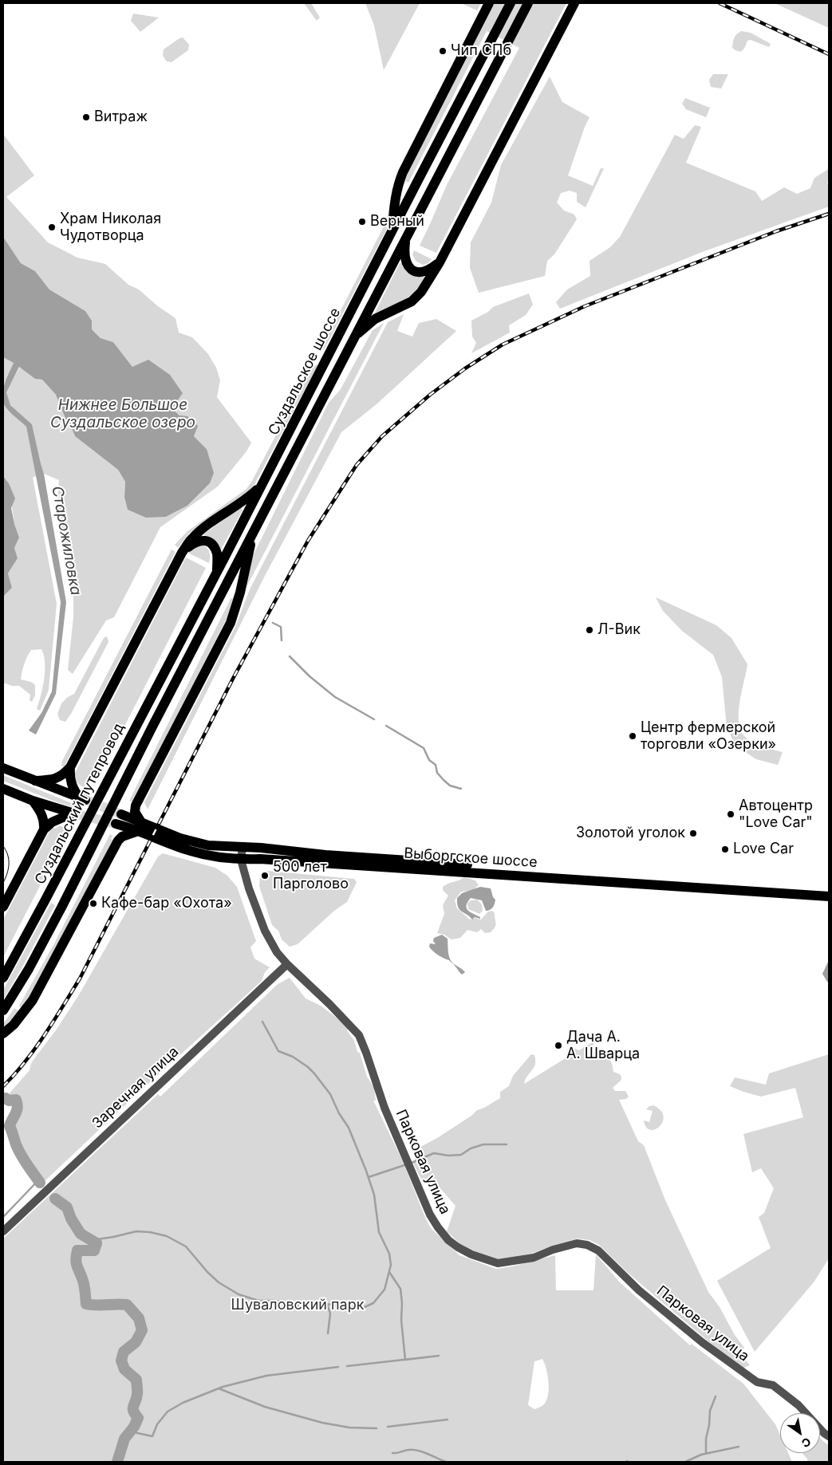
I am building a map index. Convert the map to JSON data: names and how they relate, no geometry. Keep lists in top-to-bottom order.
{
  "streets": {
    "main road": ["Суздальское шоссе", "Суздальский путепровод", "Выборгское шоссе"],
    "street": ["Заречная улица", "Парковая улица"]
  },
  "crossings": [
    ["Суздальское шоссе", "Суздальский путепровод"],
    ["Выборгское шоссе", "Парковая улица"],
    ["Заречная улица", "Парковая улица"]
  ],
  "water": ["Нижнее Большое Суздальское озеро", "Старожиловка"],
  "parks": ["Шуваловский парк"],
  "places": [
    "Чип СПб",
    "Витраж",
    "Верный",
    "Храм Николая Чудотворца",
    "Л-Вик",
    "Центр фермерской торговли «Озерки»",
    "Автоцентр \"Love Car\"",
    "Золотой уголок",
    "Love Car",
    "500 лет Парголово",
    "Кафе-бар «Охота»",
    "Дача А. А. Шварца"
  ],
  "north": "bottom right"
}
